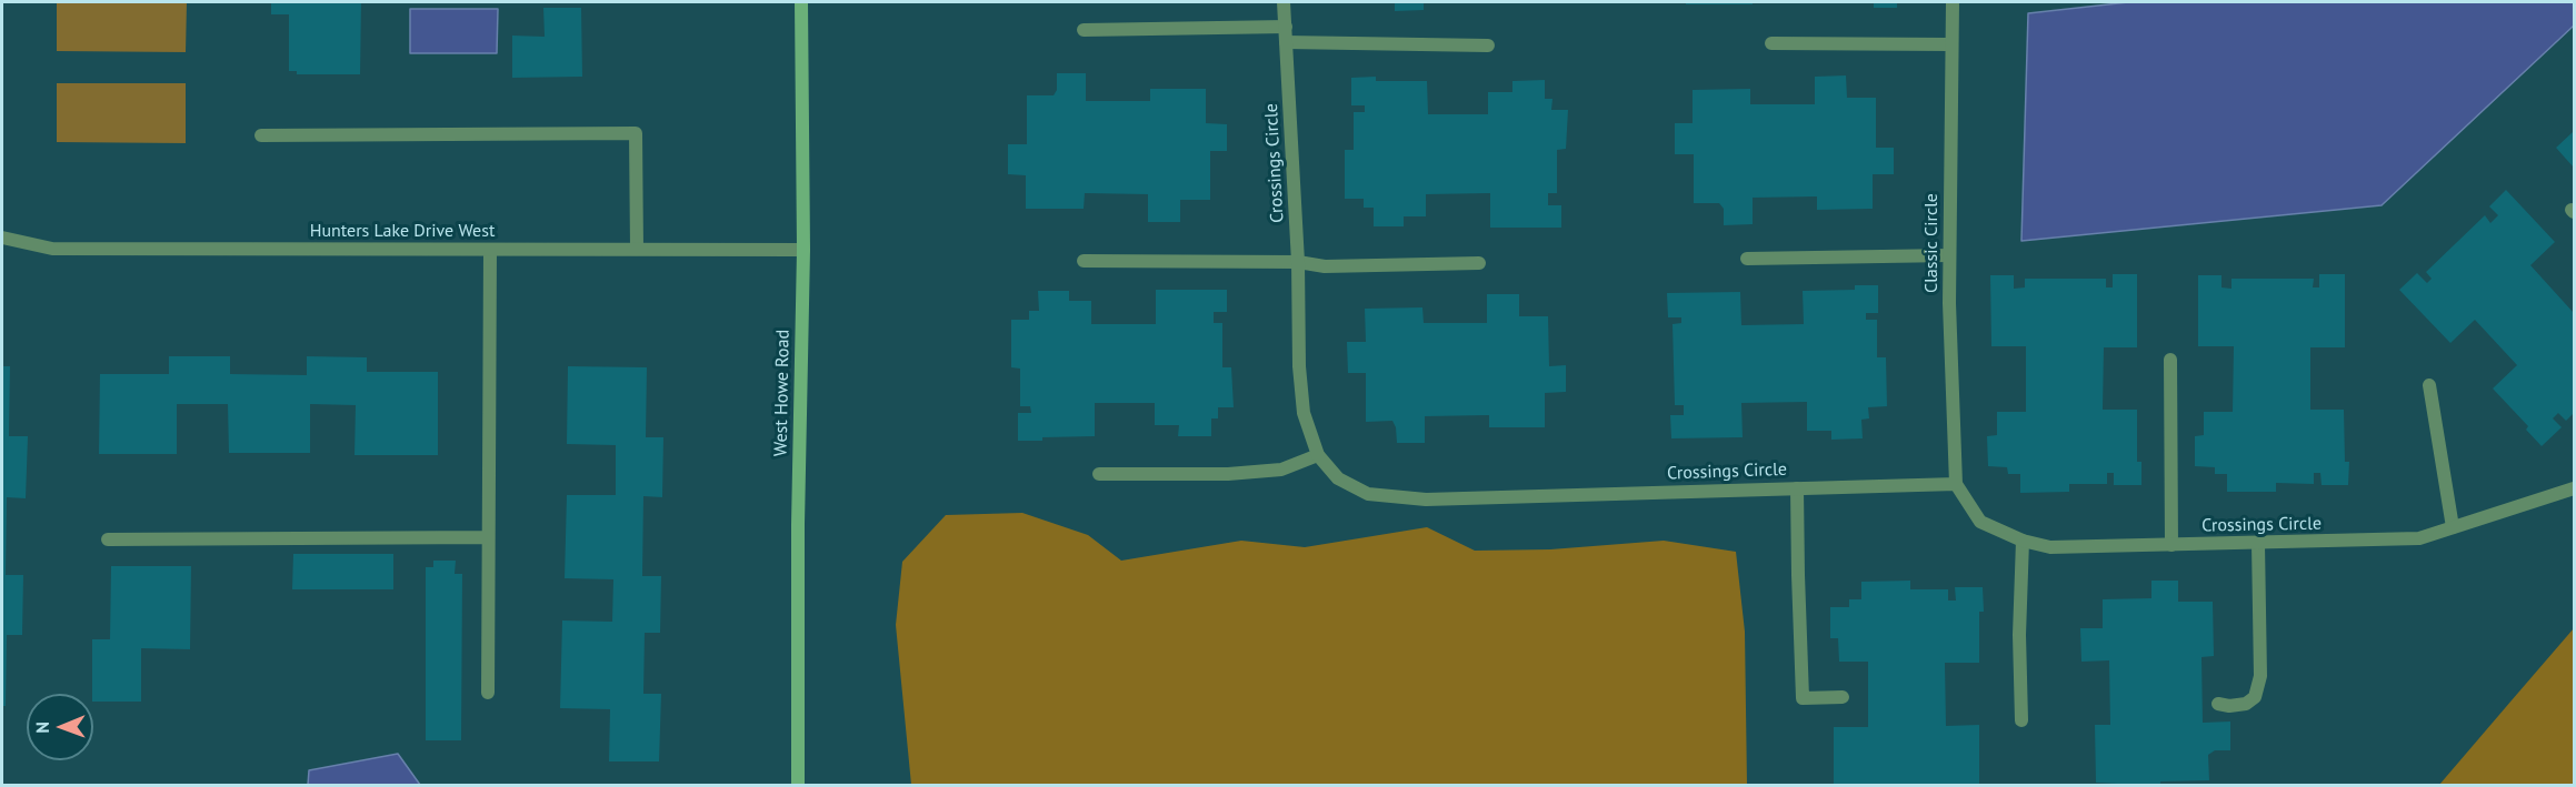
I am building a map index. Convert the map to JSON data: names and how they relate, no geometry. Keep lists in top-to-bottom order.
{
  "streets": {
    "main road": ["West Howe Road"],
    "street": ["Crossings Circle", "Hunters Lake Drive West", "Classic Circle"]
  },
  "crossings": [
    ["Crossings Circle", "Classic Circle"],
    ["Hunters Lake Drive West", "West Howe Road"]
  ],
  "north": "left"
}
